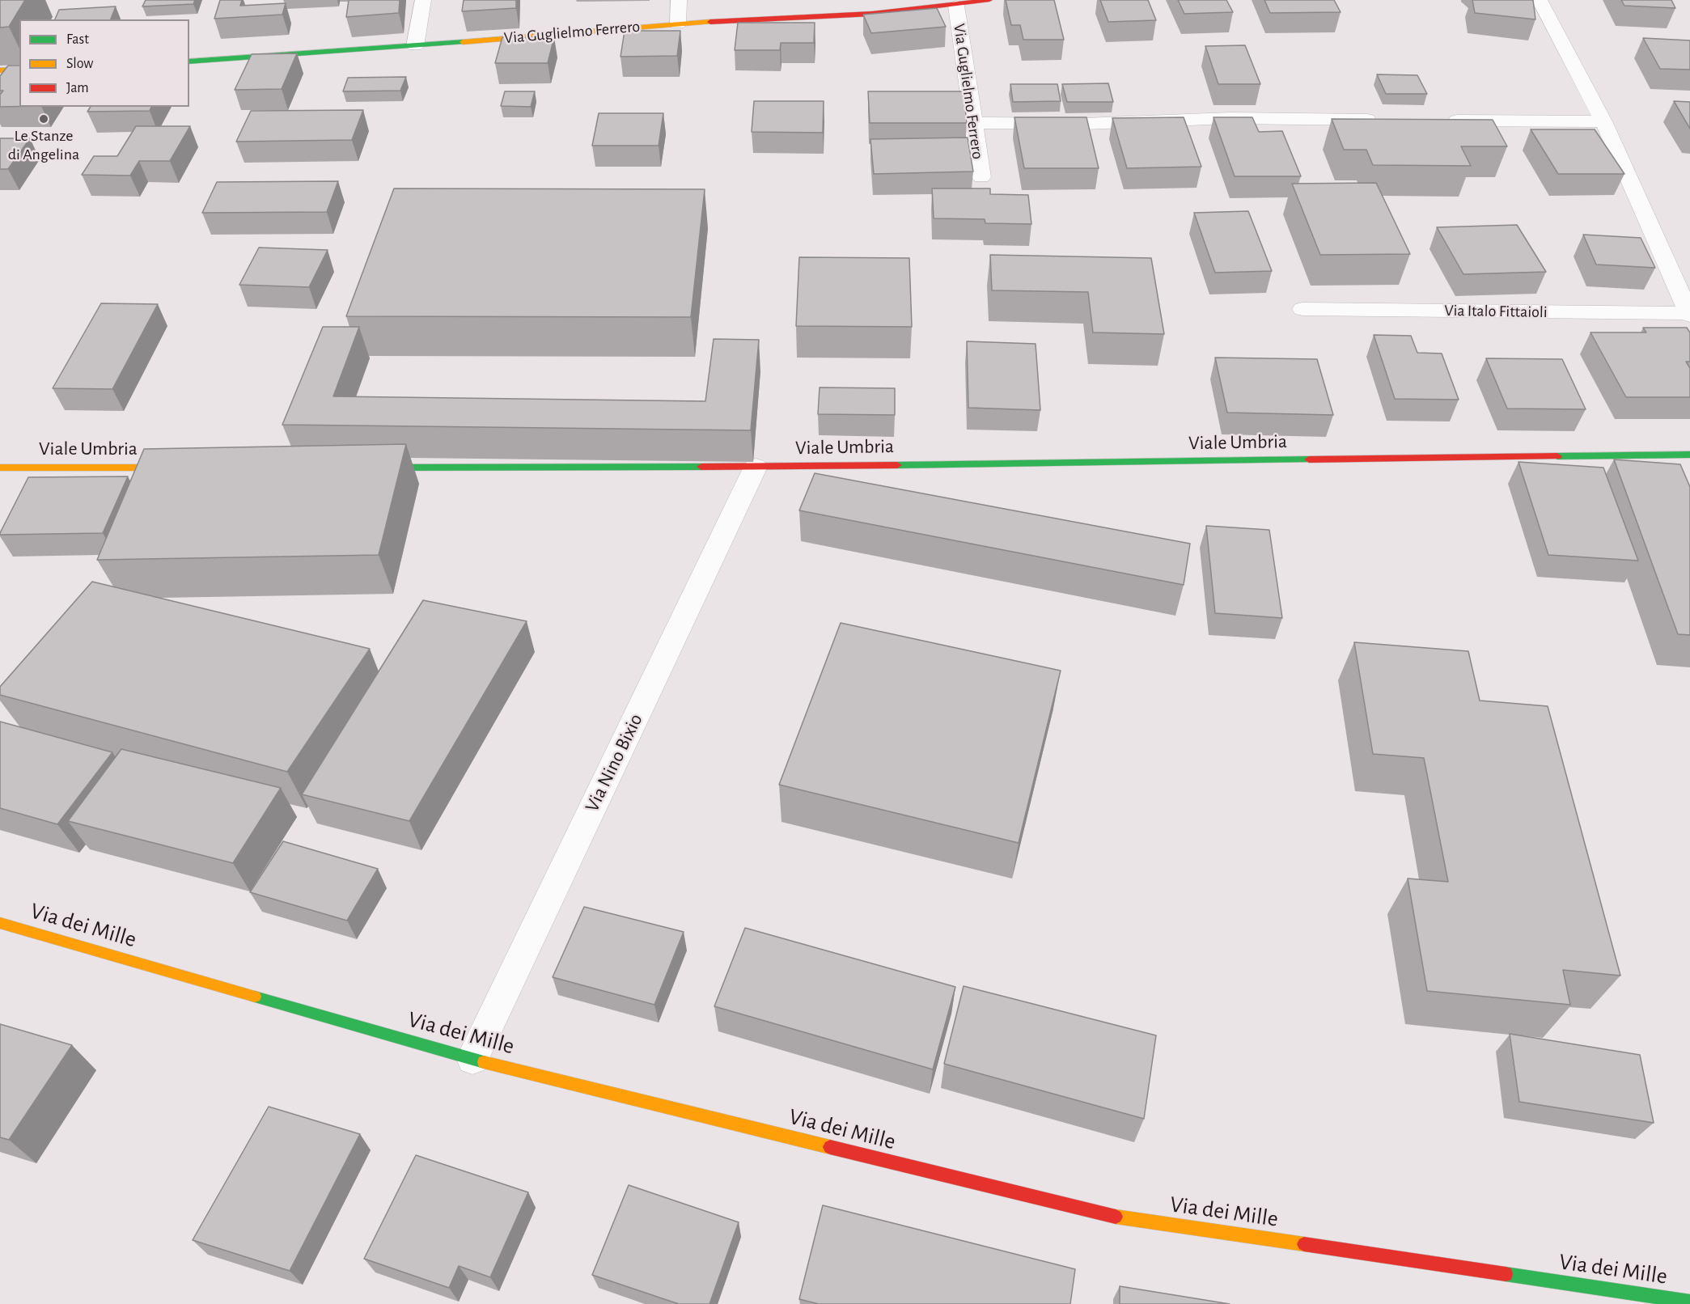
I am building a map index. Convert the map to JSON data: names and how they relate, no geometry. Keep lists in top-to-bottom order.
{
  "streets": {
    "street": [
      "Via Guglielmo Ferrero",
      "Via Italo Fittaioli",
      "Viale Umbria",
      "Via Nino Bixio",
      "Via dei Mille"
    ]
  },
  "crossings": [
    ["Viale Umbria", "Via Nino Bixio"],
    ["Via Nino Bixio", "Via dei Mille"]
  ],
  "places": ["Le Stanze di Angelina"],
  "legend": ["Fast", "Slow", "Jam"]
}
